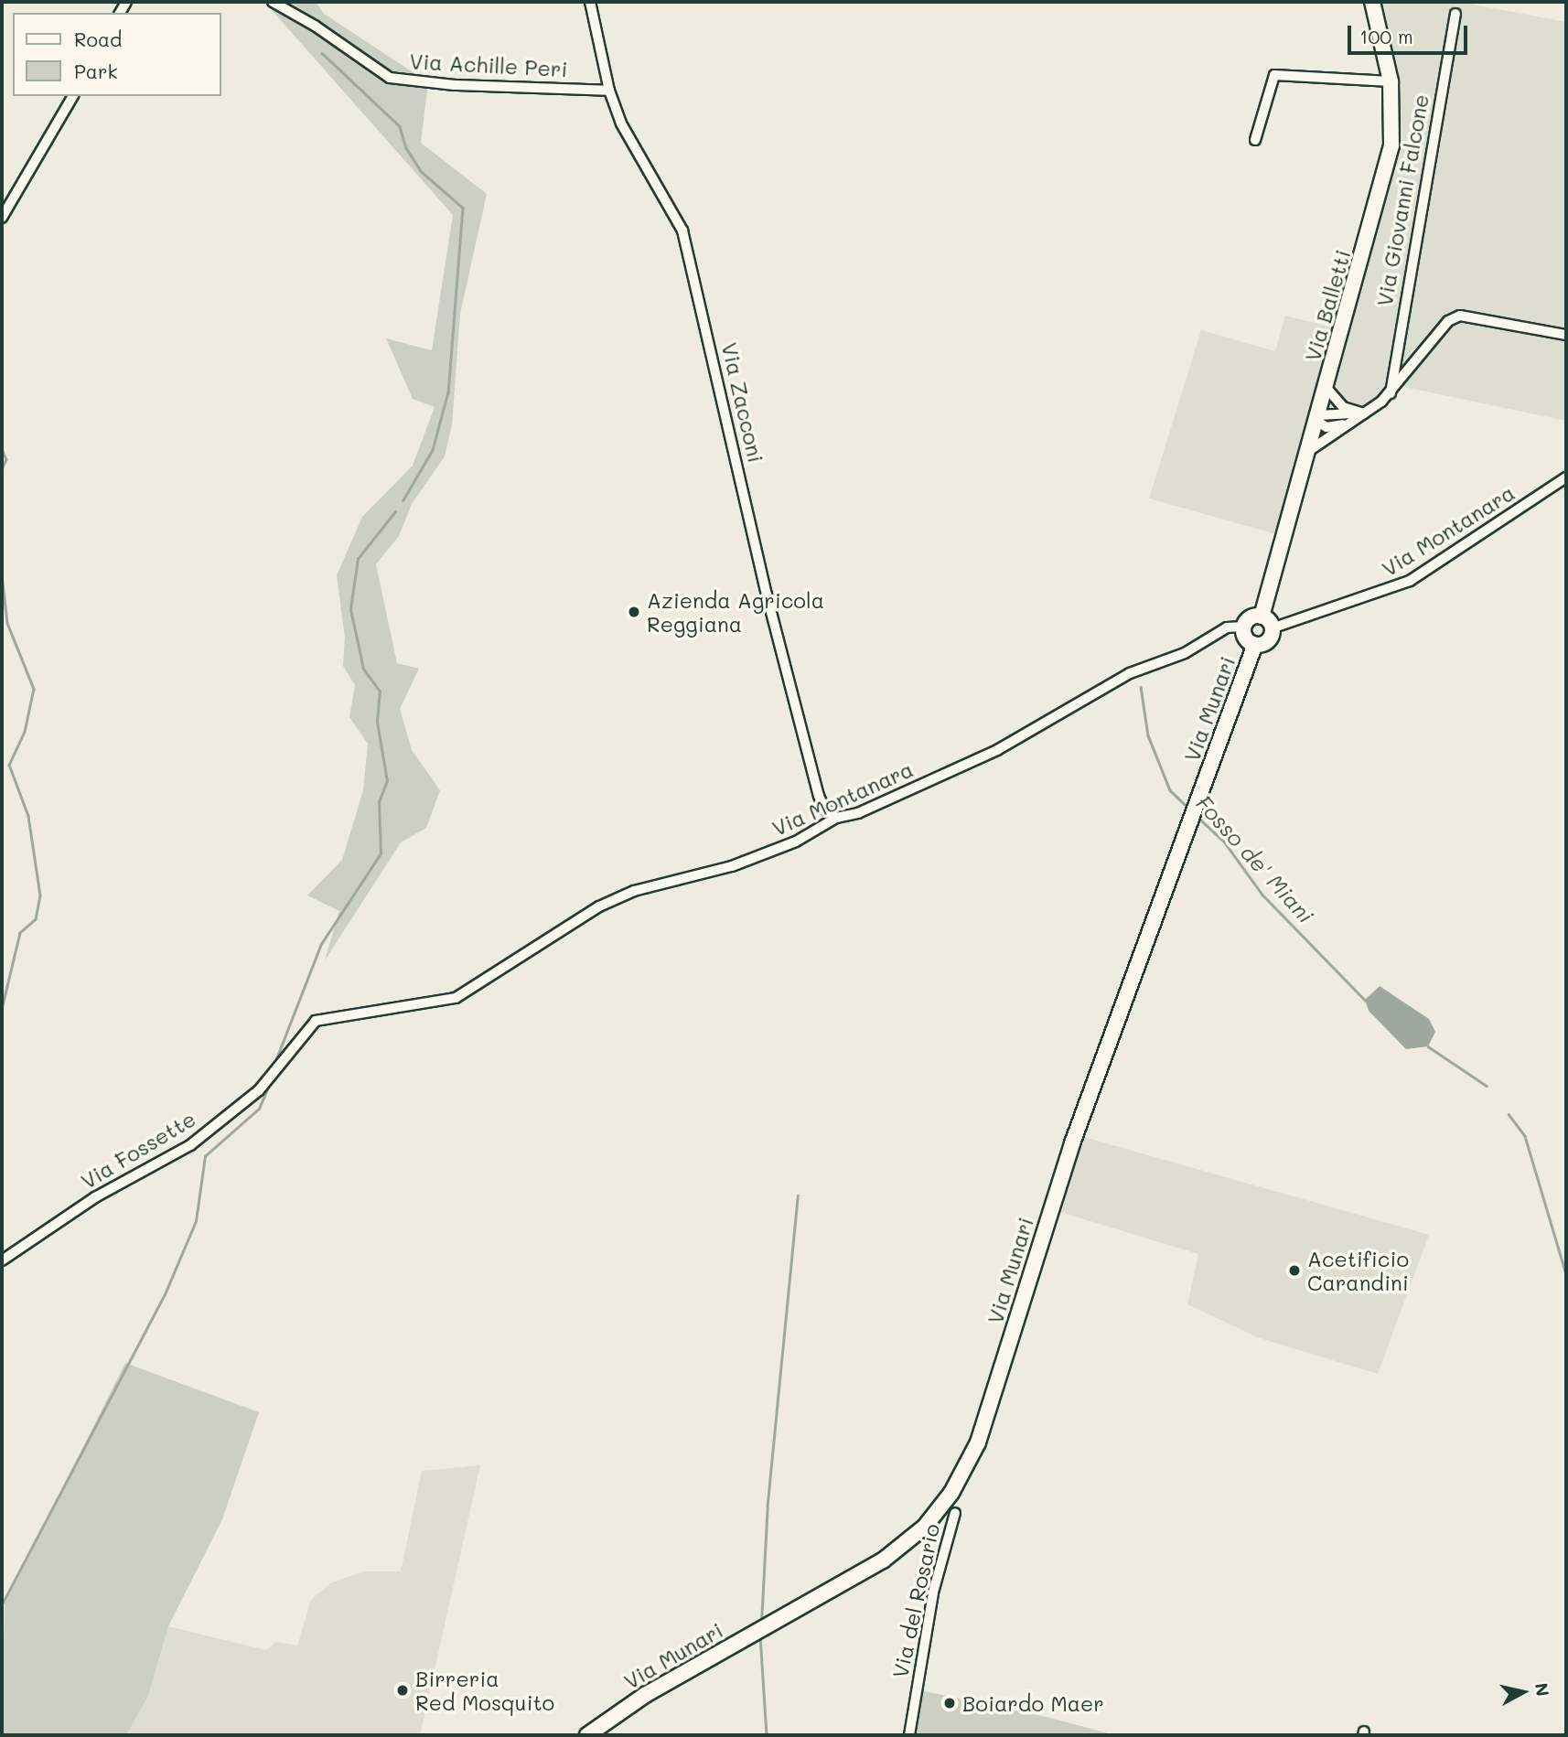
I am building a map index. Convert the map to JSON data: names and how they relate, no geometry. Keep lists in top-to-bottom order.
{
  "streets": {
    "main road": ["Via Balletti", "Via Munari"],
    "street": [
      "Via Achille Peri",
      "Via Giovanni Falcone",
      "Via Zacconi",
      "Via Montanara",
      "Via Fossette",
      "Via del Rosario"
    ]
  },
  "crossings": [
    ["Via Achille Peri", "Via Zacconi"],
    ["Via Balletti", "Via Montanara"],
    ["Via Balletti", "Via Munari"],
    ["Via Zacconi", "Via Montanara"],
    ["Via Montanara", "Via Munari"],
    ["Via Montanara", "Via Fossette"]
  ],
  "water": ["Fosso de' Miani"],
  "places": [
    "Azienda Agricola Reggiana",
    "Acetificio Carandini",
    "Birreria Red Mosquito",
    "Boiardo Maer"
  ],
  "legend": ["Road", "Park"],
  "scale_bar": "100 m",
  "north": "right"
}
